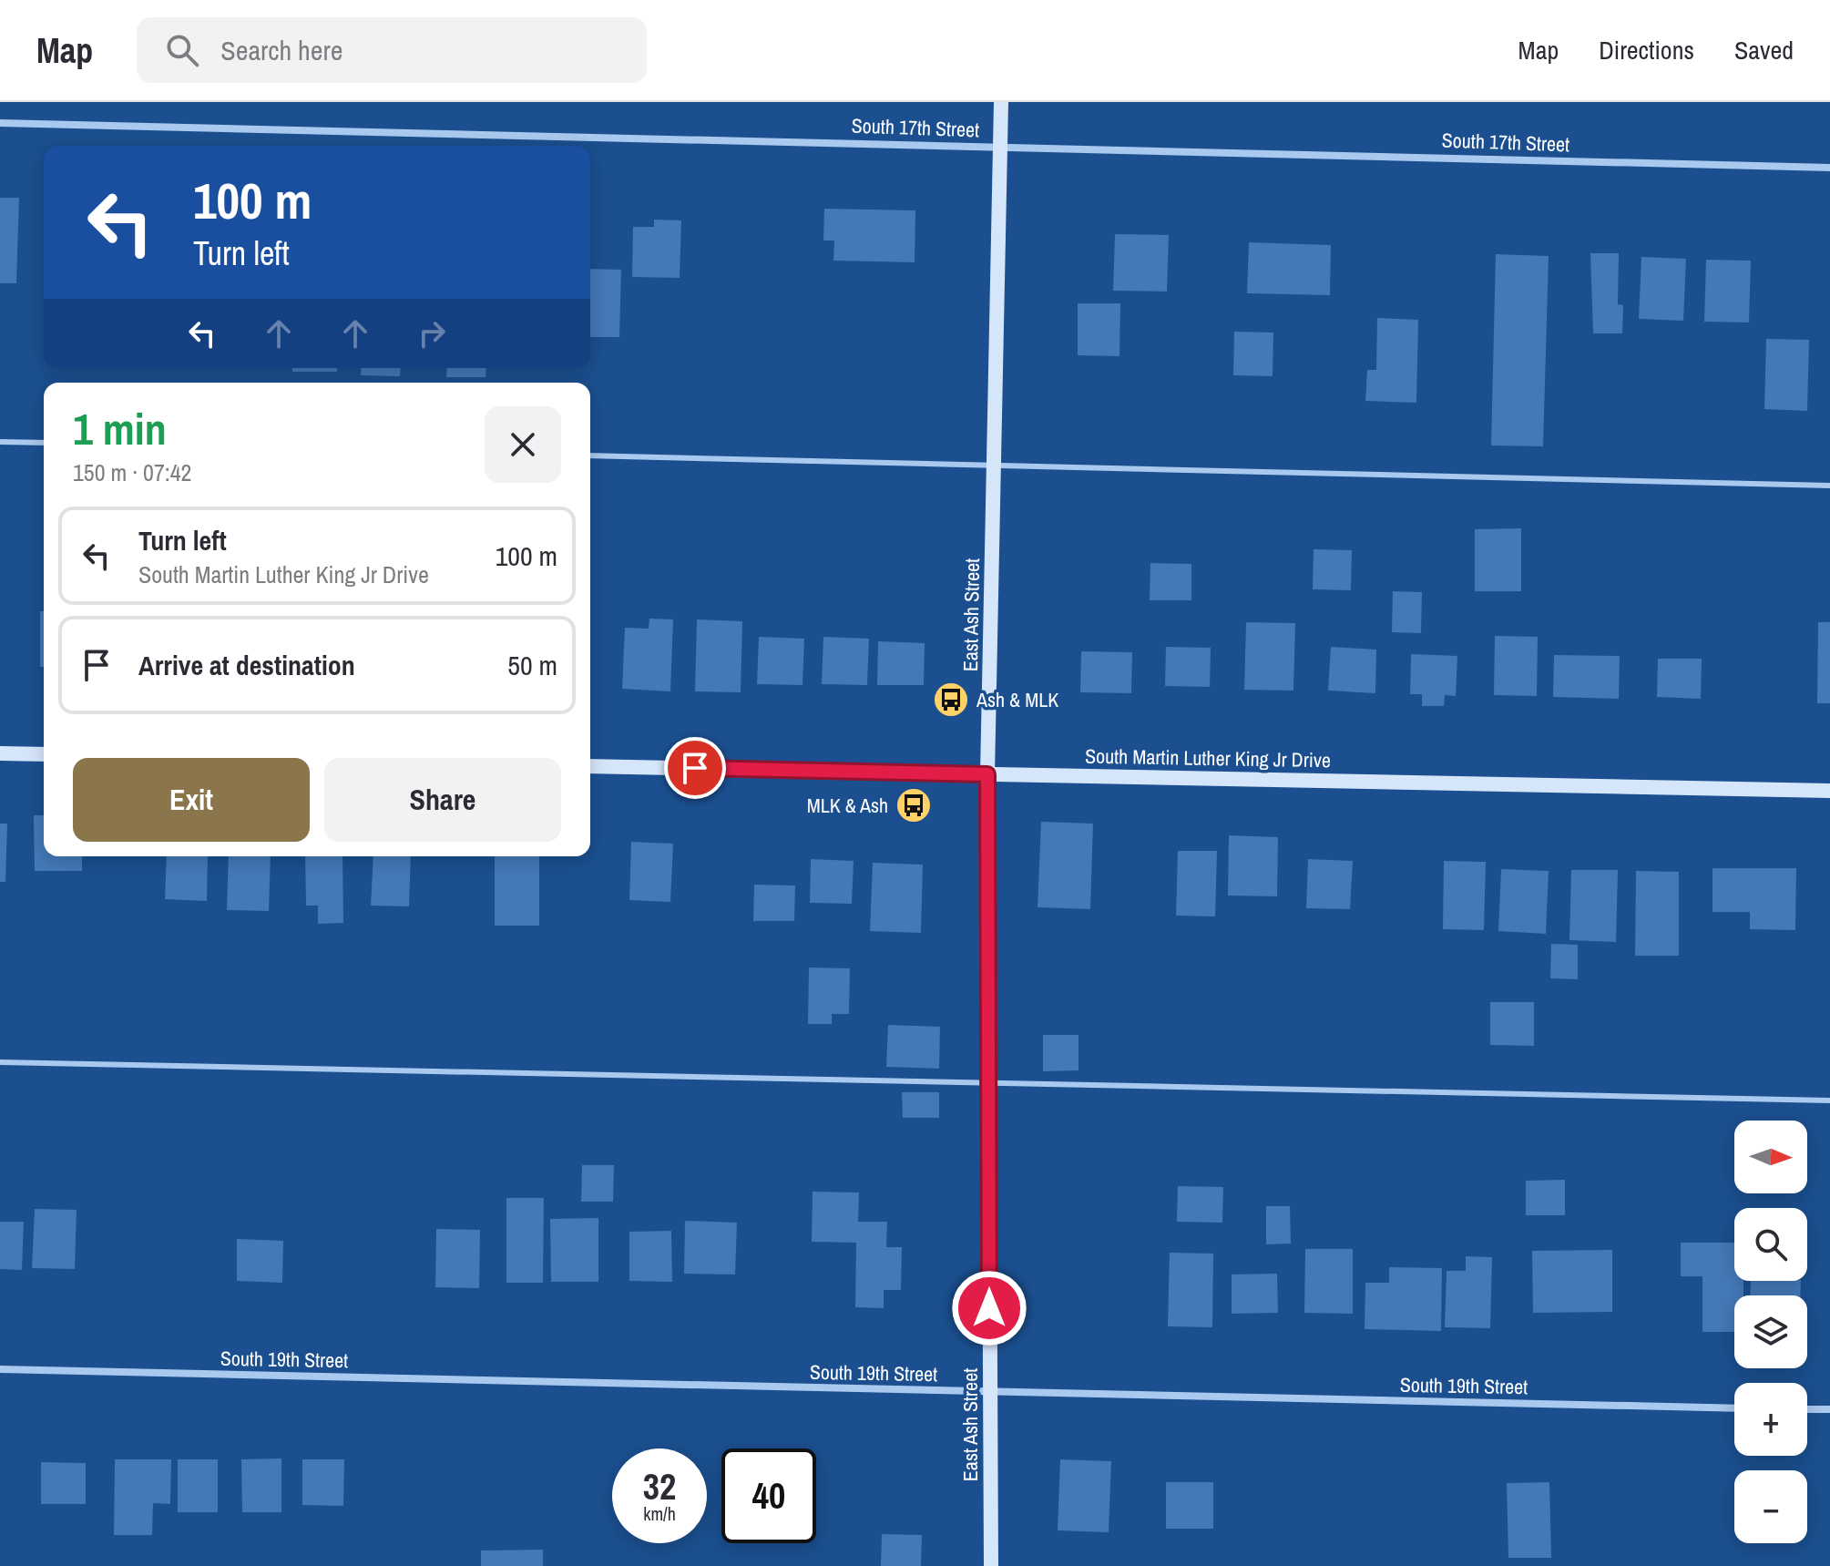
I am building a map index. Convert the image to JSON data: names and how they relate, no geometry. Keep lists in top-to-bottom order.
{
  "streets": {
    "street": [
      "South 17th Street",
      "East Ash Street",
      "South Martin Luther King Jr Drive",
      "South 19th Street"
    ]
  },
  "crossings": [
    ["South 17th Street", "East Ash Street"],
    ["East Ash Street", "South Martin Luther King Jr Drive"],
    ["East Ash Street", "South 19th Street"]
  ],
  "places": {
    "bus stop": ["Ash & MLK", "MLK & Ash"]
  },
  "north": "right",
  "page": {
    "header": "Map",
    "search": "Search here",
    "nav": ["Map", "Directions", "Saved"],
    "turn": ["100 m", "Turn left"],
    "heading": ["1 min", "150 m · 07:42"],
    "list": [
      {
        "name": "Turn left",
        "note": "South Martin Luther King Jr Drive",
        "value": "100 m"
      },
      {
        "name": "Arrive at destination",
        "value": "50 m"
      }
    ],
    "buttons": ["Exit", "Share"],
    "map_buttons": ["+", "−"],
    "speed": "32 km/h",
    "limit": "40"
  }
}
